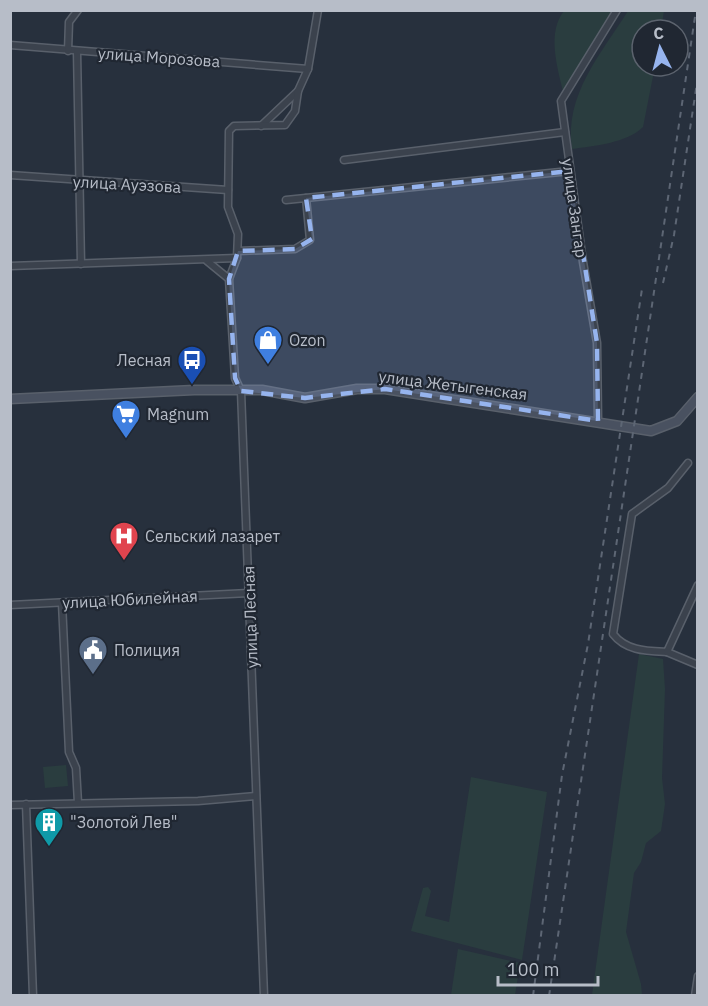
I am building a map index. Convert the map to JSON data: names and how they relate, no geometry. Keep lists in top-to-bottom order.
{
  "streets": {
    "main road": ["улица Жетыгенская"],
    "street": [
      "улица Морозова",
      "улица Ауэзова",
      "улица Зангар",
      "улица Юбилейная",
      "улица Лесная"
    ]
  },
  "crossings": [
    ["улица Ауэзова", "улица Лесная"],
    ["улица Зангар", "улица Жетыгенская"],
    ["улица Жетыгенская", "улица Лесная"],
    ["улица Юбилейная", "улица Лесная"]
  ],
  "places": {
    "shop": ["Ozon"],
    "bus stop": ["Лесная"],
    "supermarket": ["Magnum"],
    "hospital": ["Сельский лазарет"],
    "public building": ["Полиция"],
    "building": ["\"Золотой Лев\""]
  },
  "scale_bar": "100 m",
  "north": "top"
}
